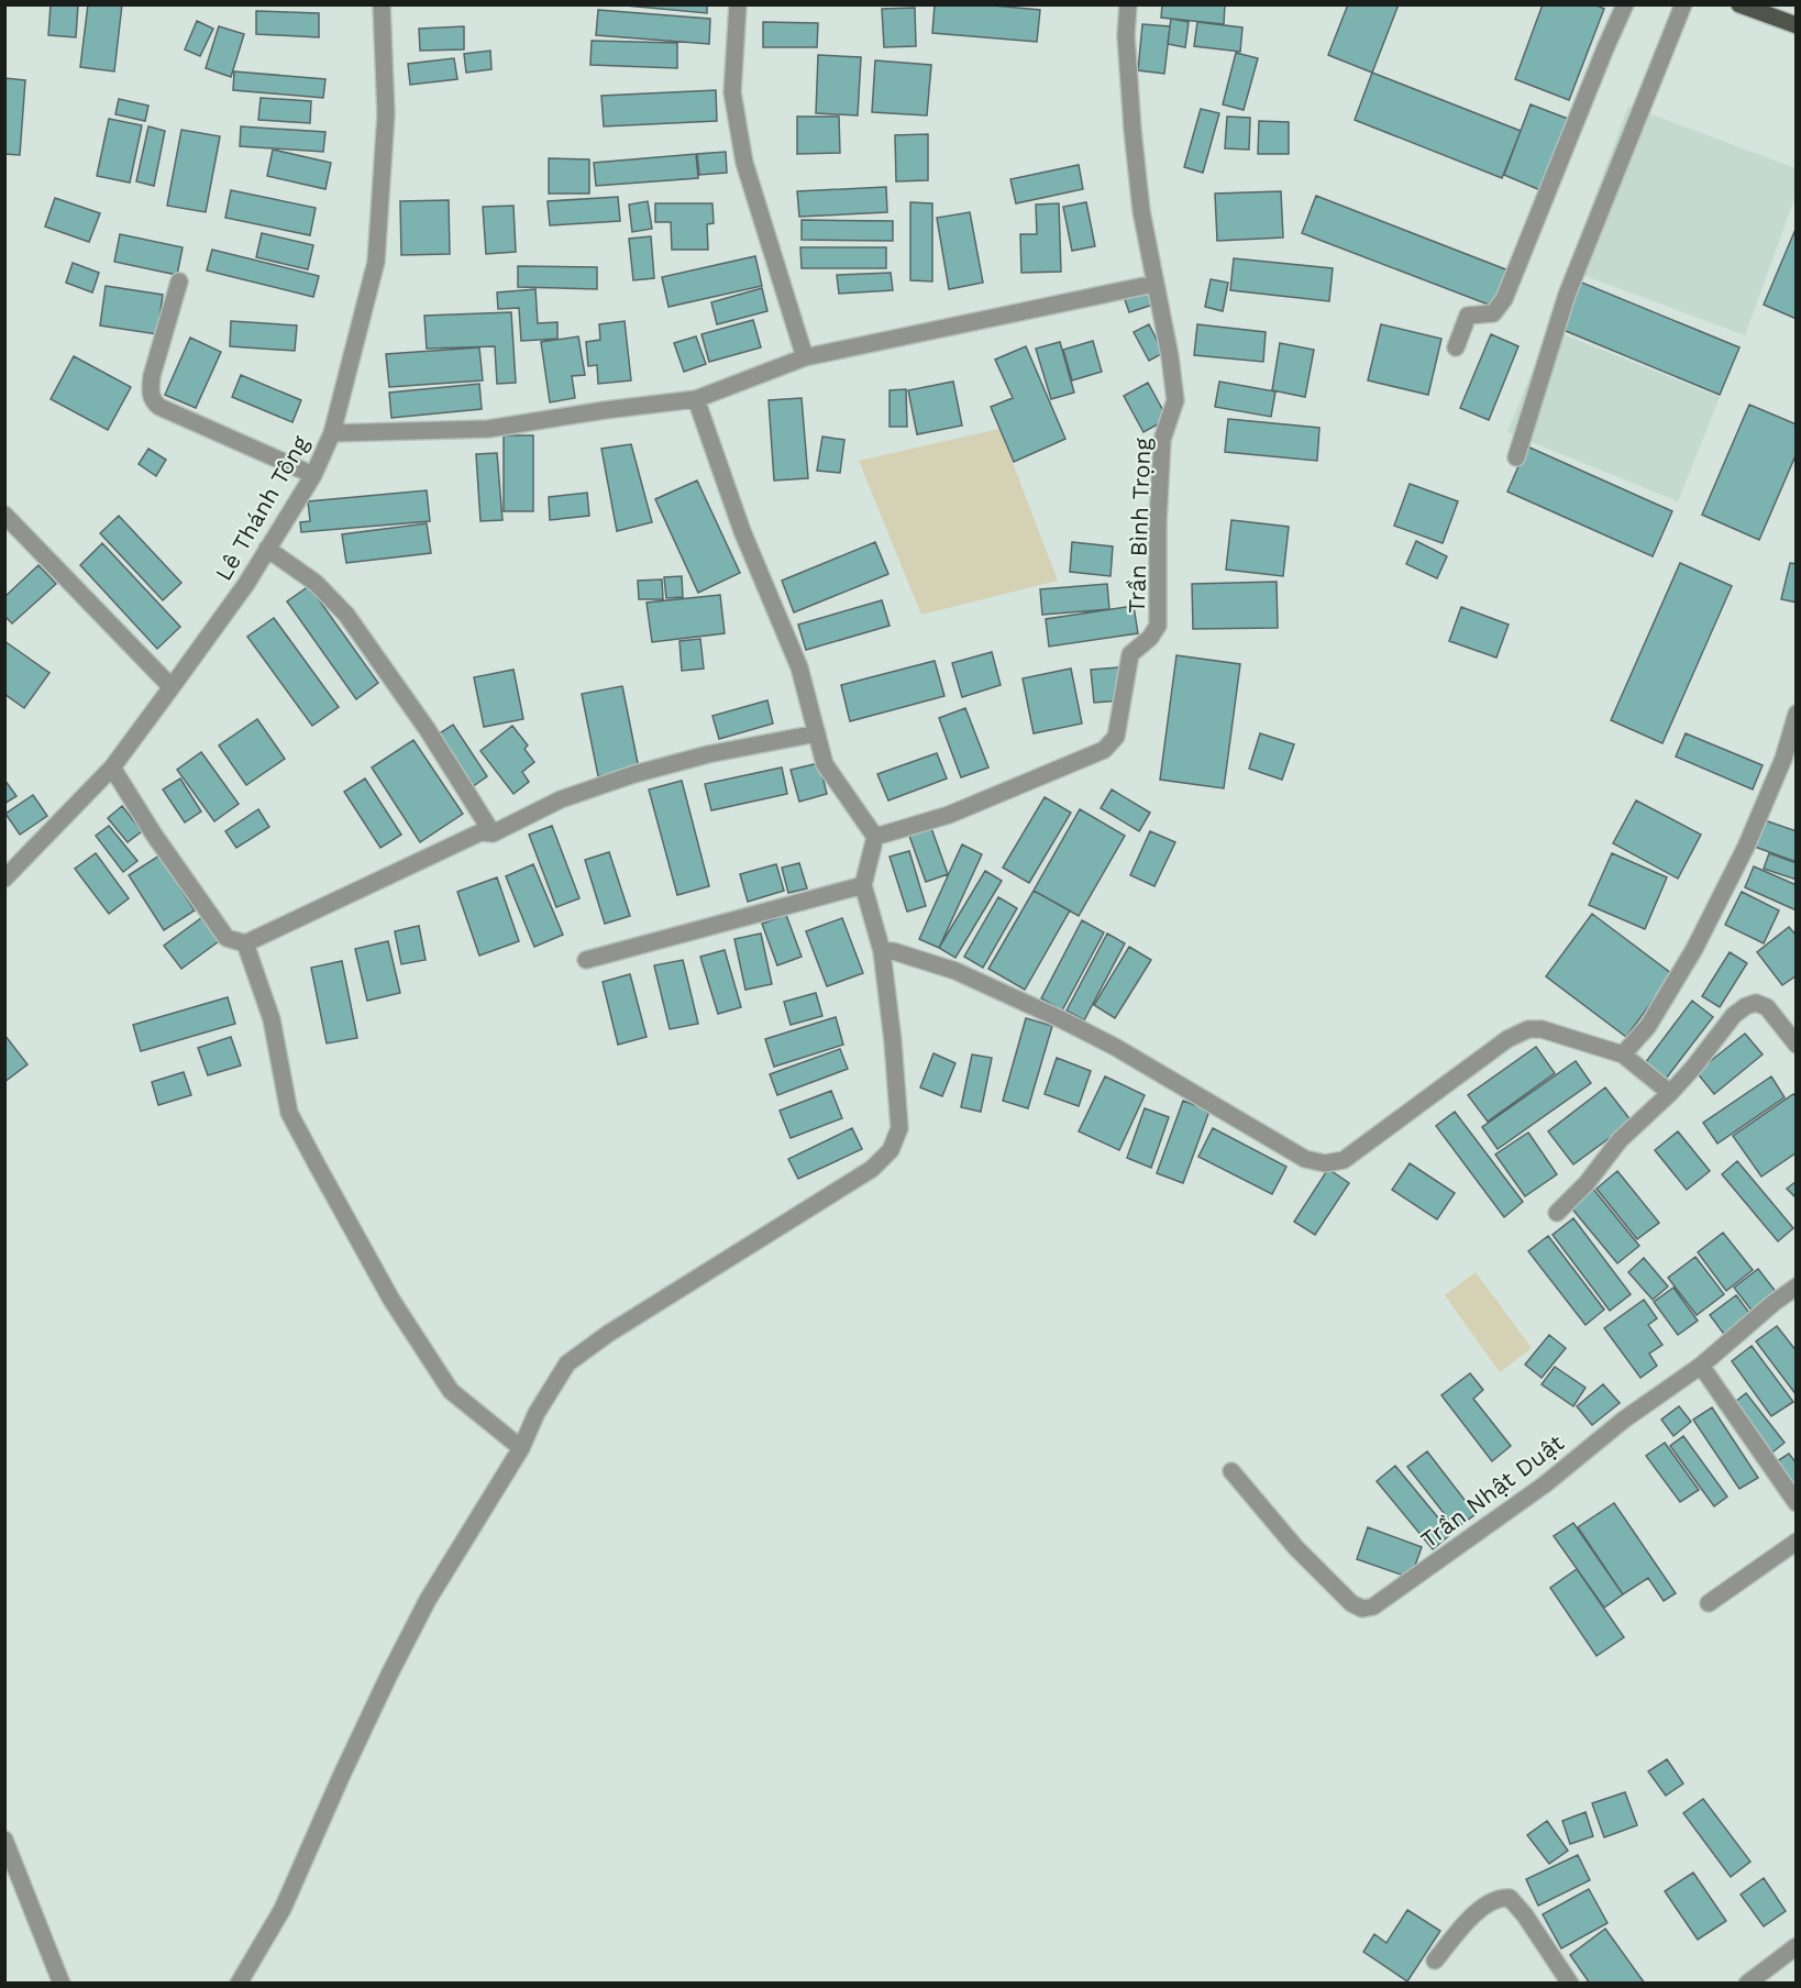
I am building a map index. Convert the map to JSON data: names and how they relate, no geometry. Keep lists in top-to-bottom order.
{
  "streets": {
    "street": ["Lê Thánh Tông", "Trần Bình Trọng", "Trần Nhật Duật"]
  }
}
